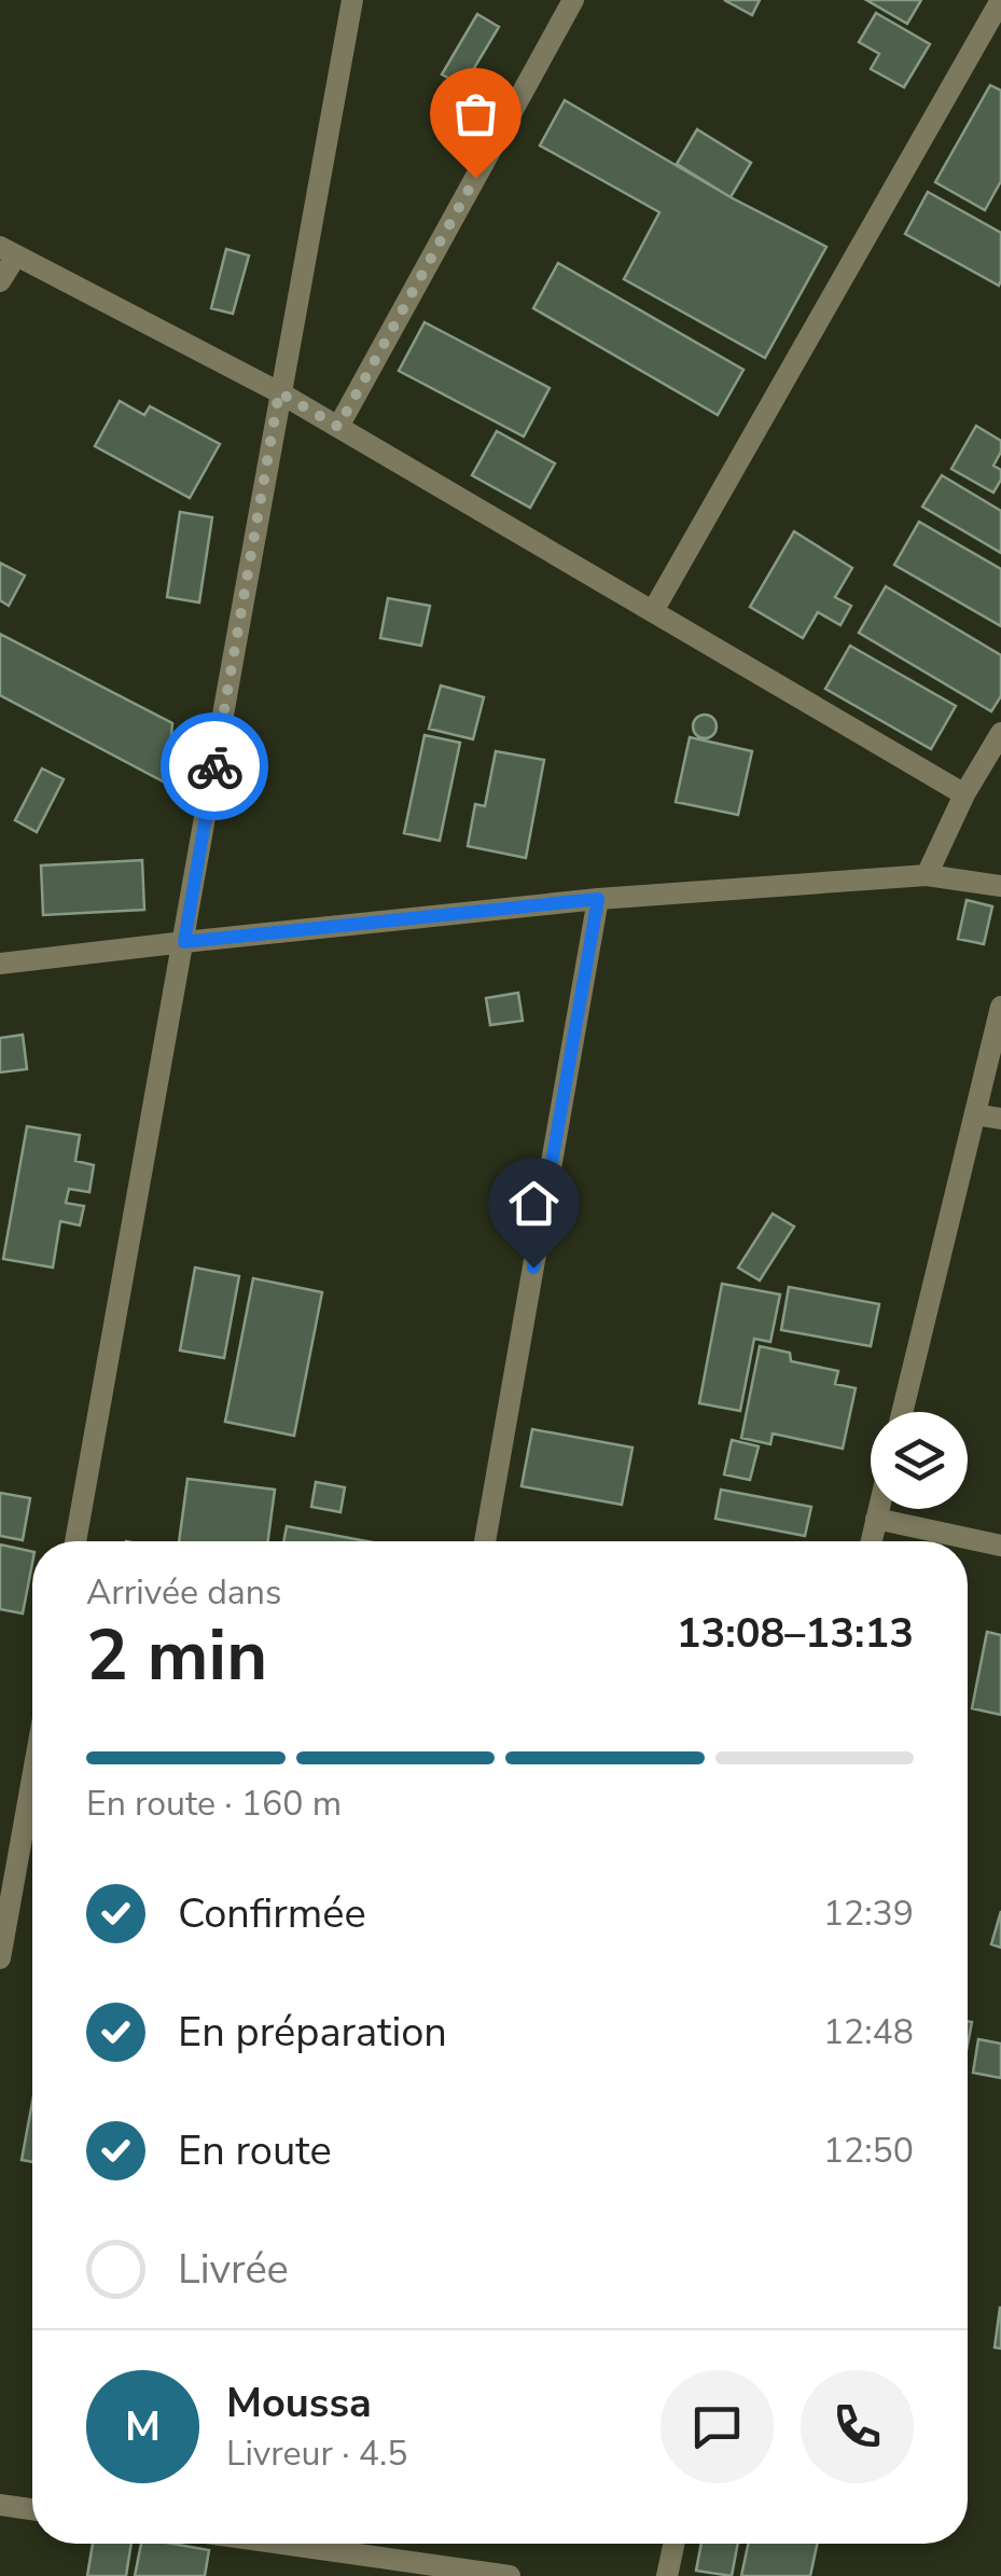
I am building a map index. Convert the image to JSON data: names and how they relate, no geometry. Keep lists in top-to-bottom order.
{
  "page": {
    "heading": ["2 min", "Arrivée dans", "13:08–13:13"],
    "panel": ["Moussa", "Livreur · 4.5"],
    "bar": "En route · 160 m",
    "list": [
      ["Confirmée", "12:39"],
      ["En préparation", "12:48"],
      ["En route", "12:50"],
      "Livrée"
    ],
    "round": "M"
  }
}
